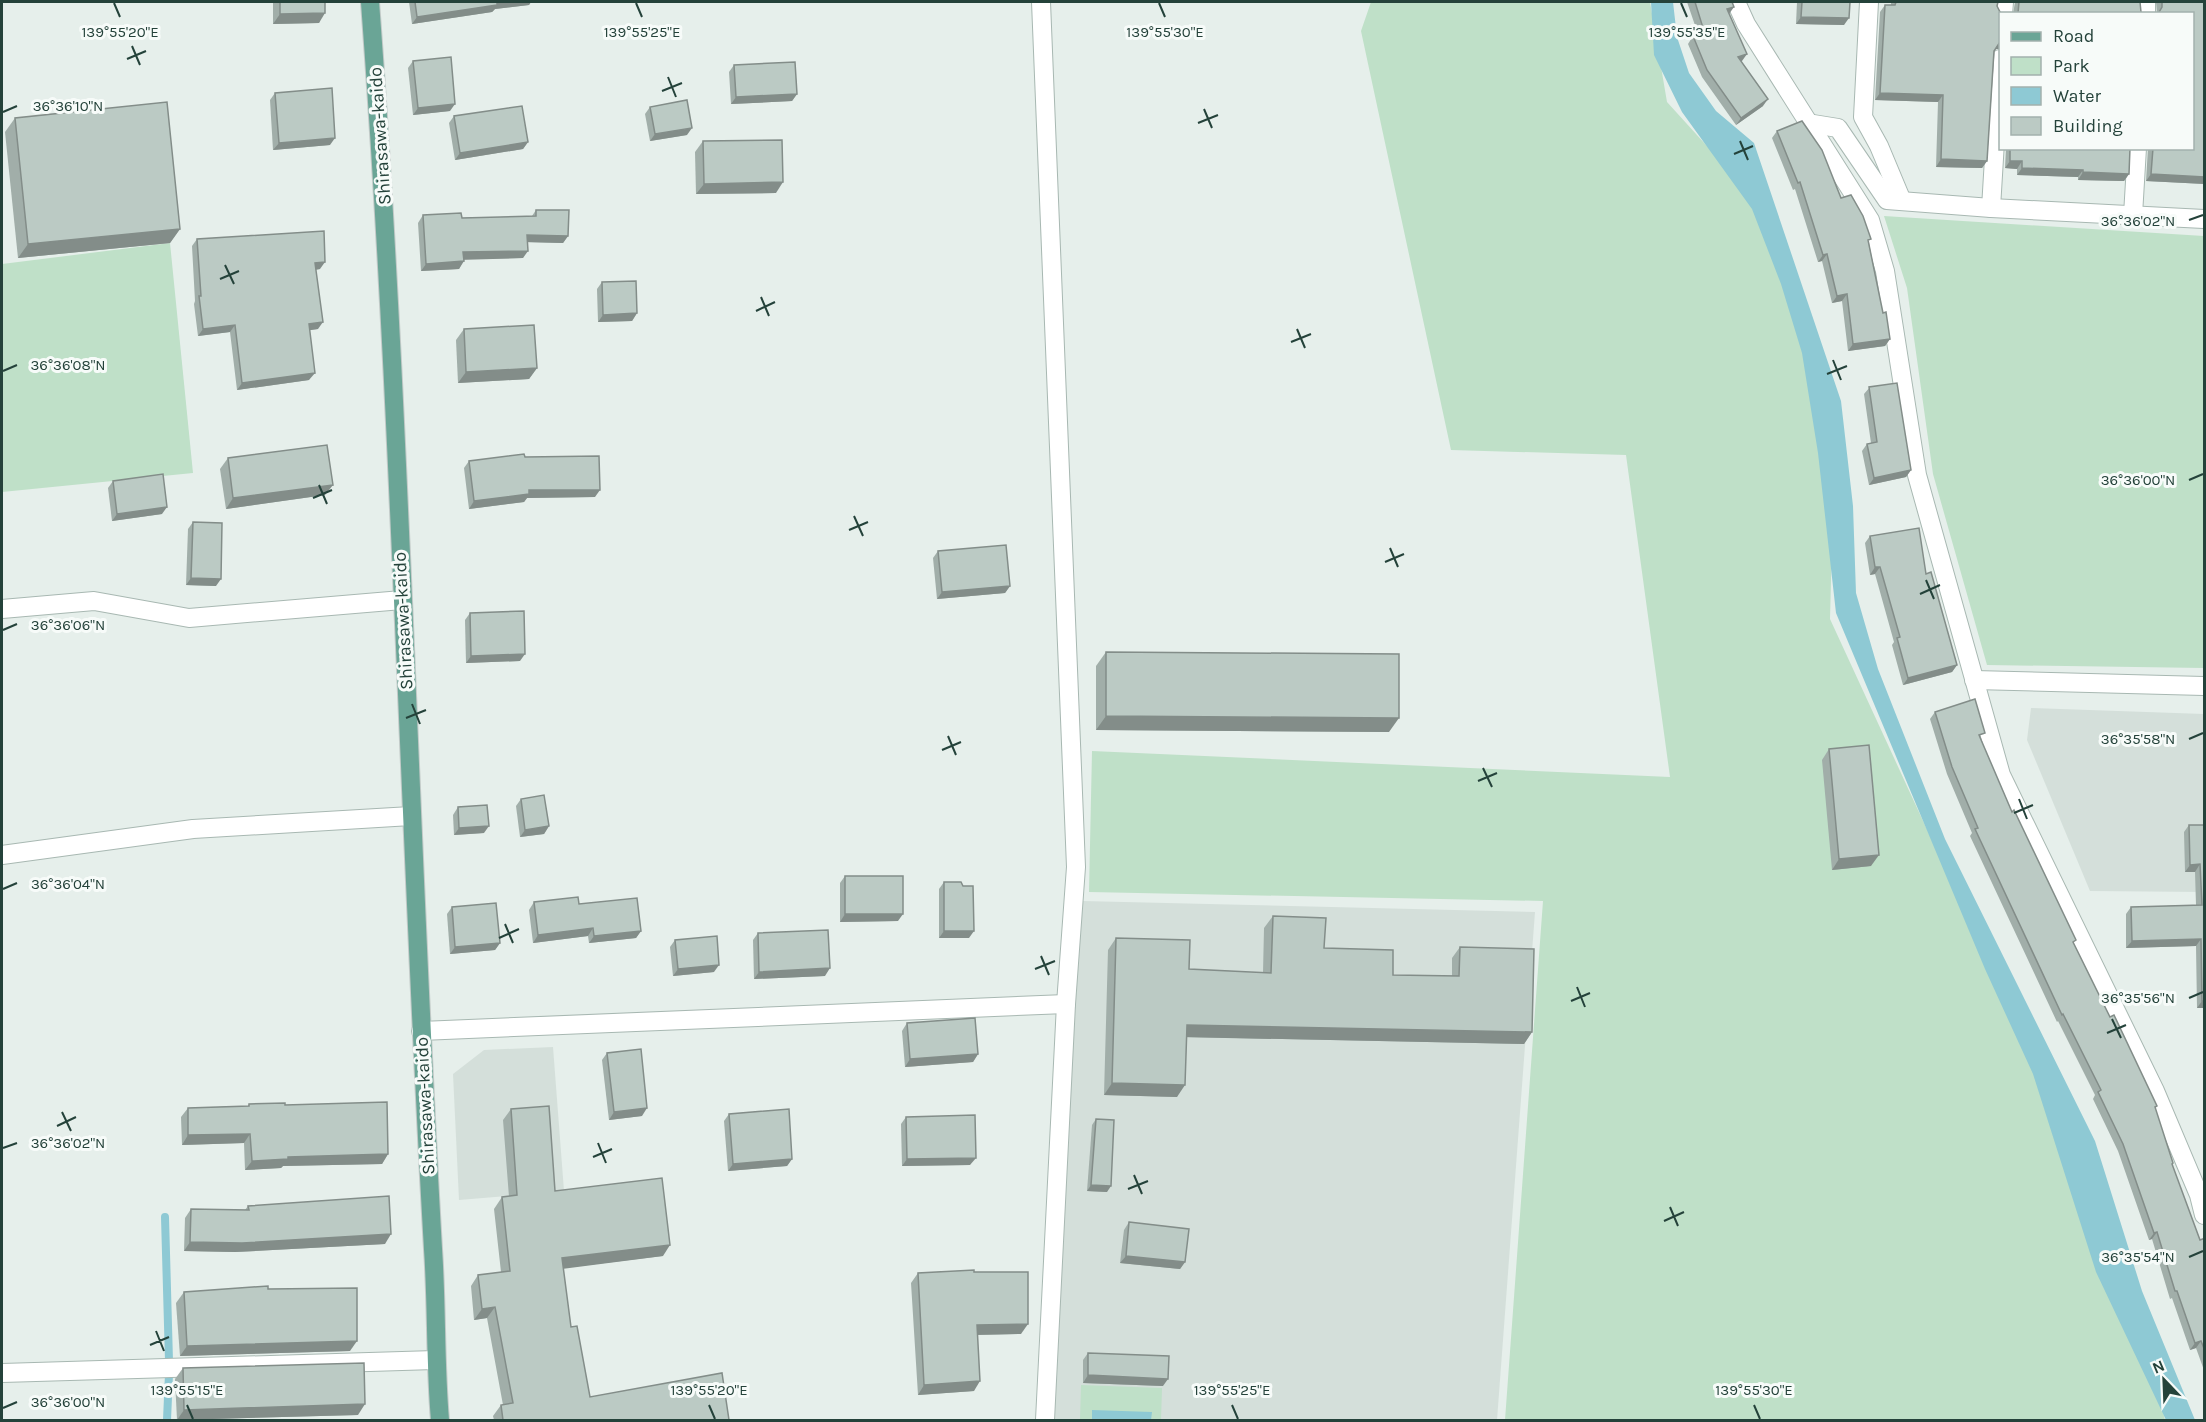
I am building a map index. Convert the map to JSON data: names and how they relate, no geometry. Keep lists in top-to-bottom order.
{
  "streets": {
    "main road": ["Shirasawa-kaido"]
  },
  "legend": [
    "Road",
    "Park",
    "Water",
    "Building"
  ],
  "north": "top left",
  "coordinates": [
    "139°55'20\"E",
    "139°55'25\"E",
    "139°55'30\"E",
    "139°55'35\"E",
    "36°36'10\"N",
    "36°36'02\"N",
    "36°36'08\"N",
    "36°36'00\"N",
    "36°36'06\"N",
    "36°35'58\"N",
    "36°36'04\"N",
    "36°35'56\"N",
    "36°35'54\"N",
    "139°55'15\"E"
  ]
}
